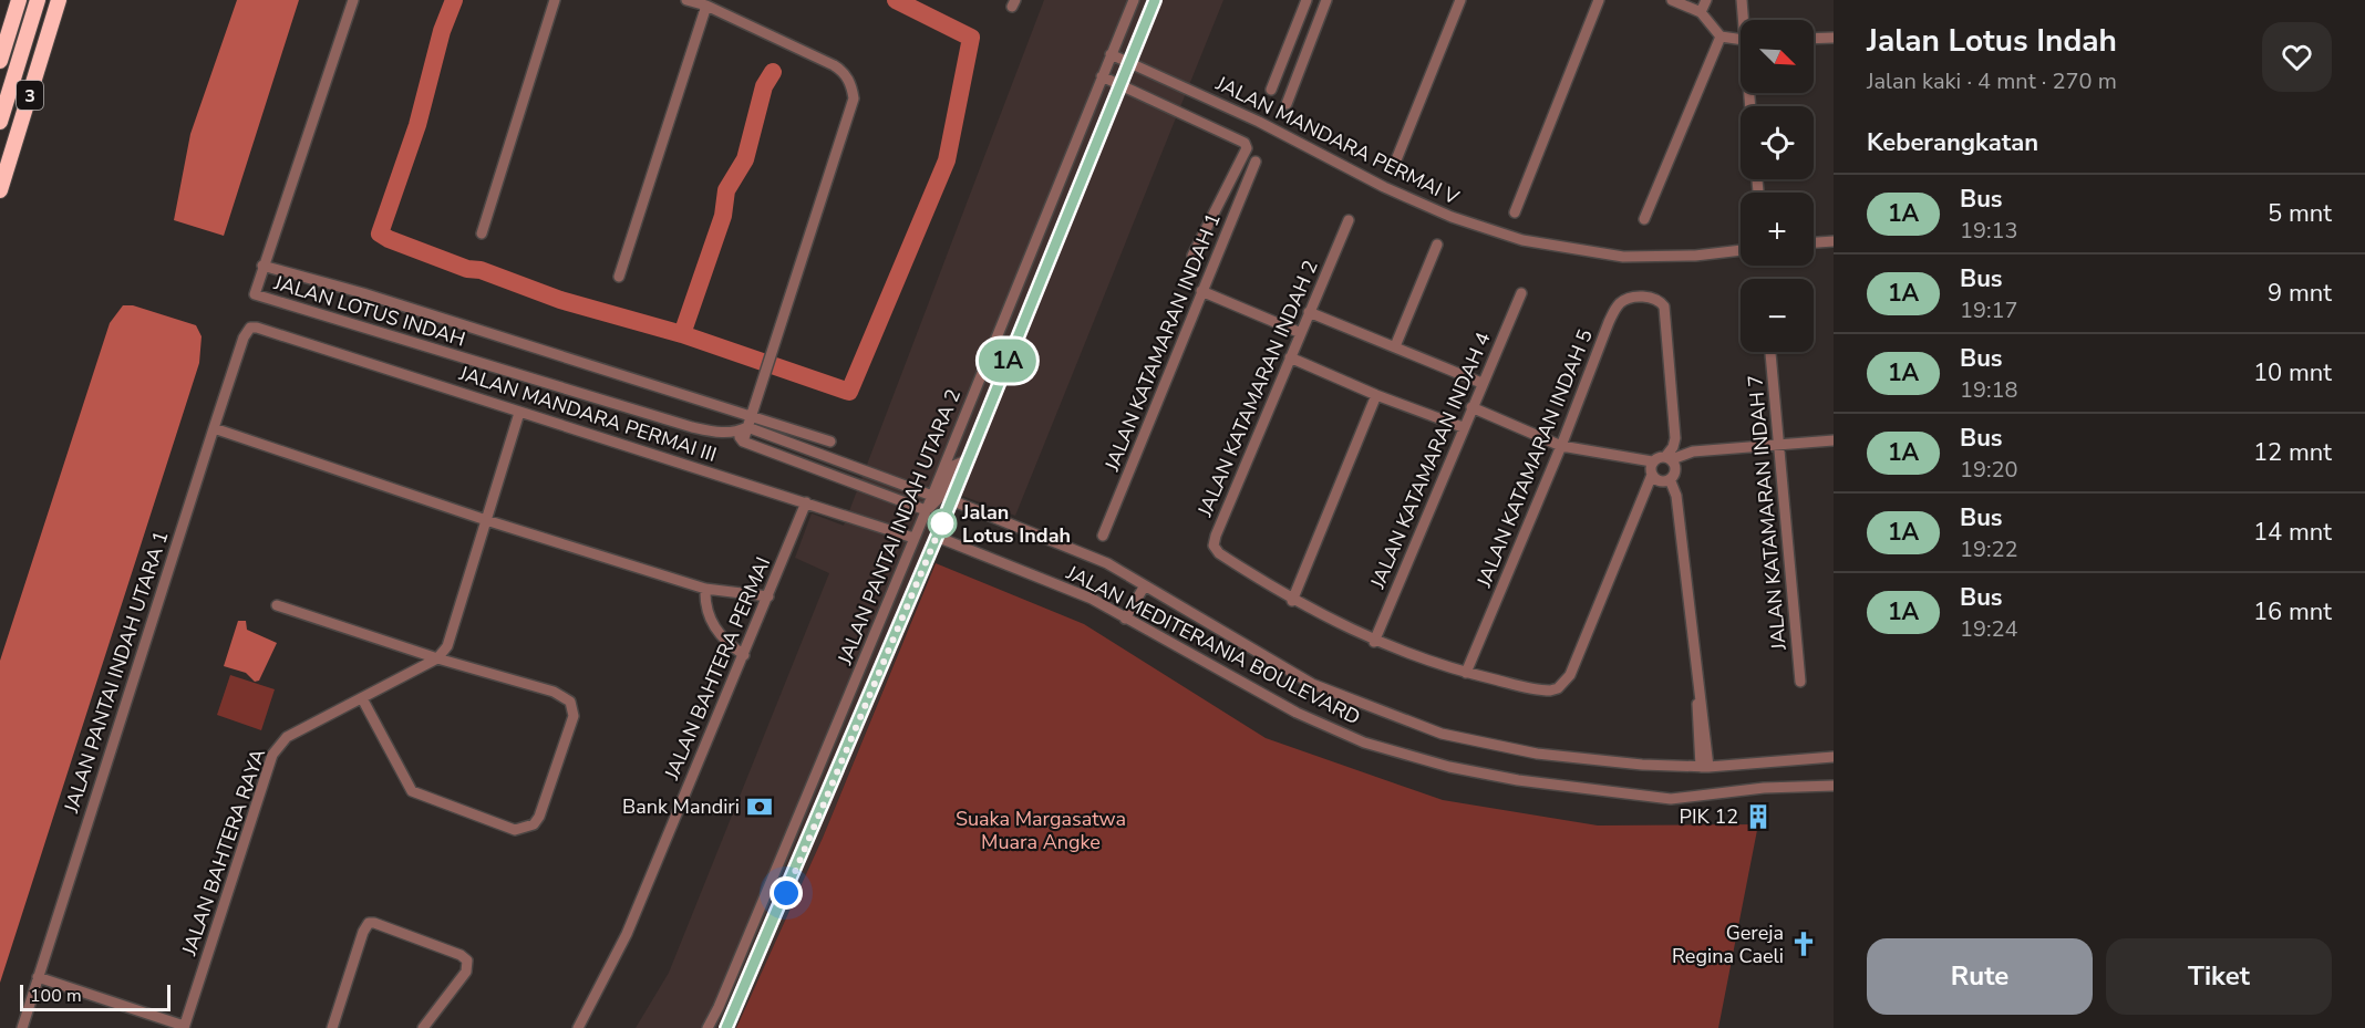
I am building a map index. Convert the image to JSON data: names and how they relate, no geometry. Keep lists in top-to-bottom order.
{
  "streets": {
    "highway": ["3"],
    "street": [
      "JALAN MANDARA PERMAI V",
      "JALAN LOTUS INDAH",
      "JALAN KATAMARAN INDAH 1",
      "JALAN KATAMARAN INDAH 2",
      "JALAN MANDARA PERMAI III",
      "JALAN KATAMARAN INDAH 5",
      "JALAN KATAMARAN INDAH 4",
      "JALAN KATAMARAN INDAH 7",
      "JALAN PANTAI INDAH UTARA 2",
      "JALAN MEDITERANIA BOULEVARD",
      "JALAN BAHTERA PERMAI",
      "JALAN PANTAI INDAH UTARA 1",
      "JALAN BAHTERA RAYA"
    ]
  },
  "crossings": [
    ["JALAN MANDARA PERMAI V", "JALAN PANTAI INDAH UTARA 2"],
    ["JALAN LOTUS INDAH", "JALAN PANTAI INDAH UTARA 2"],
    ["JALAN KATAMARAN INDAH 1", "JALAN PANTAI INDAH UTARA 2"],
    ["JALAN KATAMARAN INDAH 2", "JALAN KATAMARAN INDAH 5"],
    ["JALAN KATAMARAN INDAH 2", "JALAN KATAMARAN INDAH 4"],
    ["JALAN MANDARA PERMAI III", "JALAN PANTAI INDAH UTARA 2"],
    ["JALAN MANDARA PERMAI III", "JALAN BAHTERA PERMAI"],
    ["JALAN MANDARA PERMAI III", "JALAN PANTAI INDAH UTARA 1"],
    ["JALAN PANTAI INDAH UTARA 2", "JALAN MEDITERANIA BOULEVARD"]
  ],
  "parks": ["Suaka Margasatwa Muara Angke"],
  "places": {
    "other": ["Jalan Lotus Indah"],
    "bank": ["Bank Mandiri"],
    "building": ["PIK 12"],
    "church": ["Gereja Regina Caeli"]
  },
  "lines": ["bus line 1A"],
  "scale_bar": "100 m",
  "north": "bottom right",
  "page": {
    "on_map": "1A",
    "heading": [
      ["Jalan Lotus Indah", "Jalan kaki · 4 mnt · 270 m"],
      "Keberangkatan"
    ],
    "map_buttons": ["+", "−"],
    "list": [
      {
        "mark": "1A",
        "name": "Bus",
        "note": "19:13",
        "value": "5 mnt"
      },
      {
        "mark": "1A",
        "name": "Bus",
        "note": "19:17",
        "value": "9 mnt"
      },
      {
        "mark": "1A",
        "name": "Bus",
        "note": "19:18",
        "value": "10 mnt"
      },
      {
        "mark": "1A",
        "name": "Bus",
        "note": "19:20",
        "value": "12 mnt"
      },
      {
        "mark": "1A",
        "name": "Bus",
        "note": "19:22",
        "value": "14 mnt"
      },
      {
        "mark": "1A",
        "name": "Bus",
        "note": "19:24",
        "value": "16 mnt"
      }
    ],
    "buttons": ["Rute", "Tiket"],
    "scale": "100 m"
  }
}
